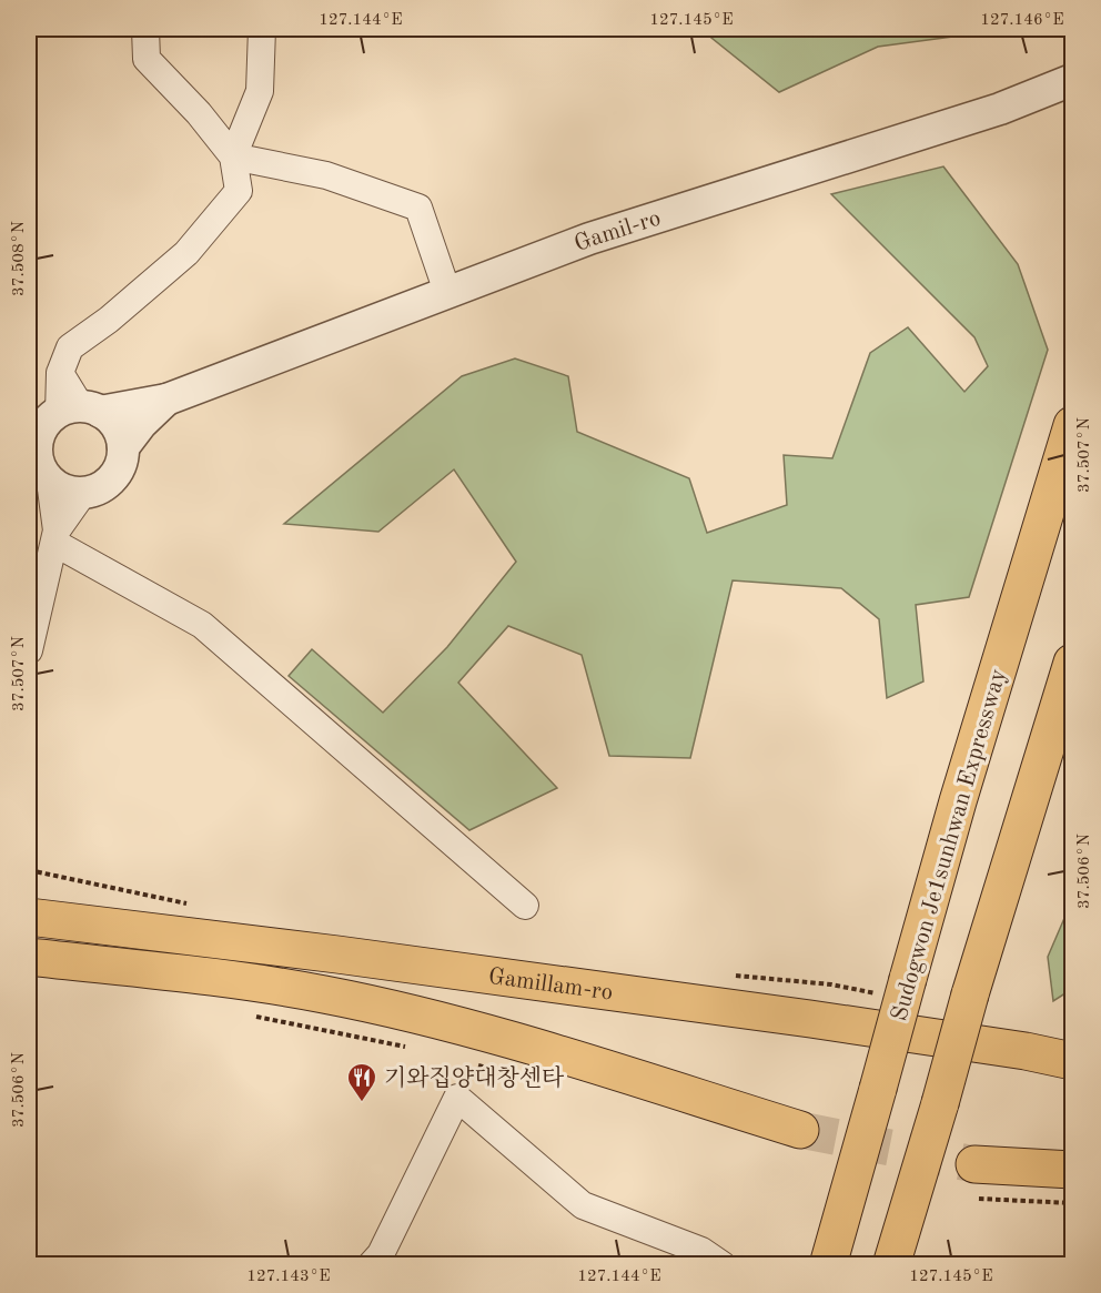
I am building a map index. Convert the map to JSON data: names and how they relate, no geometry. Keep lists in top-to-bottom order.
{
  "streets": {
    "main road": ["Sudogwon Je1sunhwan Expressway", "Gamillam-ro"],
    "street": ["Gamil-ro"]
  },
  "places": {
    "restaurant": ["기와집양대창센타"]
  },
  "coordinates": [
    "127.144°E",
    "127.145°E",
    "127.146°E",
    "37.508°N",
    "37.507°N",
    "37.506°N",
    "127.143°E"
  ]
}
